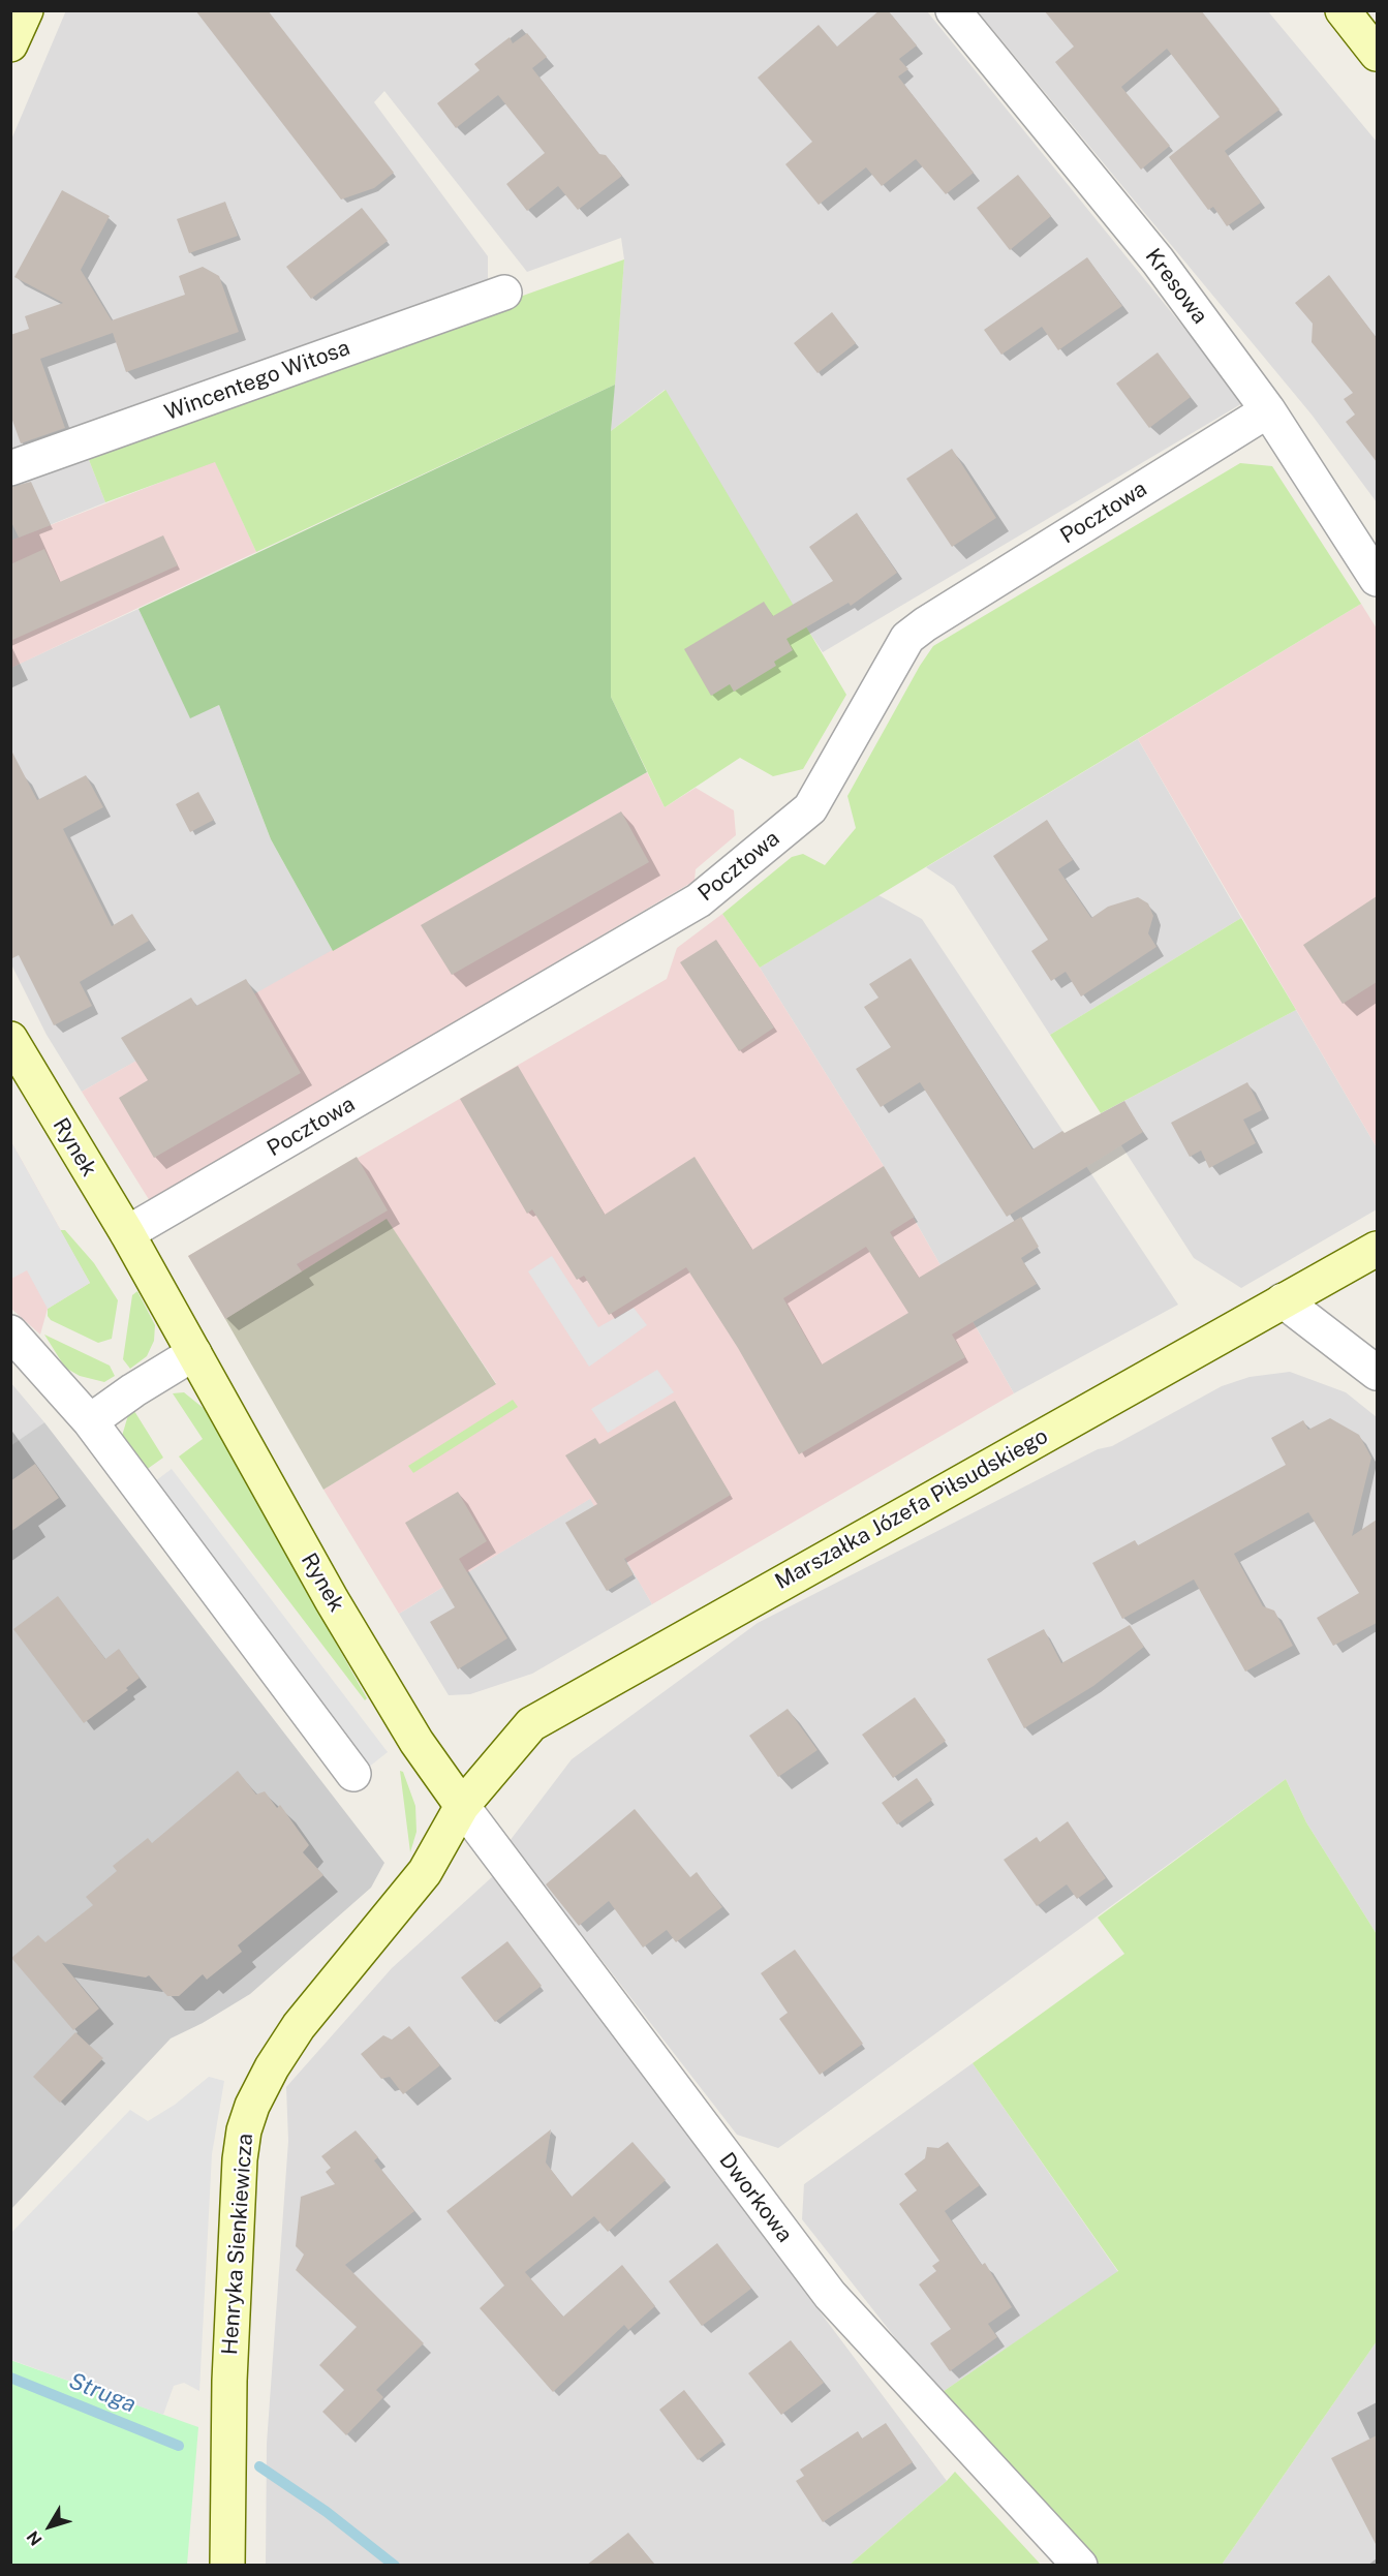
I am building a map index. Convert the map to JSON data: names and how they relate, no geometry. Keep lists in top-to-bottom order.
{
  "streets": {
    "street": [
      "Kresowa",
      "Wincentego Witosa",
      "Pocztowa",
      "Rynek",
      "Marszałka Józefa Piłsudskiego",
      "Dworkowa",
      "Henryka Sienkiewicza"
    ]
  },
  "crossings": [
    ["Kresowa", "Pocztowa"],
    ["Pocztowa", "Rynek"],
    ["Rynek", "Marszałka Józefa Piłsudskiego"],
    ["Rynek", "Dworkowa"],
    ["Rynek", "Henryka Sienkiewicza"],
    ["Marszałka Józefa Piłsudskiego", "Dworkowa"],
    ["Marszałka Józefa Piłsudskiego", "Henryka Sienkiewicza"],
    ["Dworkowa", "Henryka Sienkiewicza"]
  ],
  "water": ["Struga"],
  "north": "bottom left"
}
